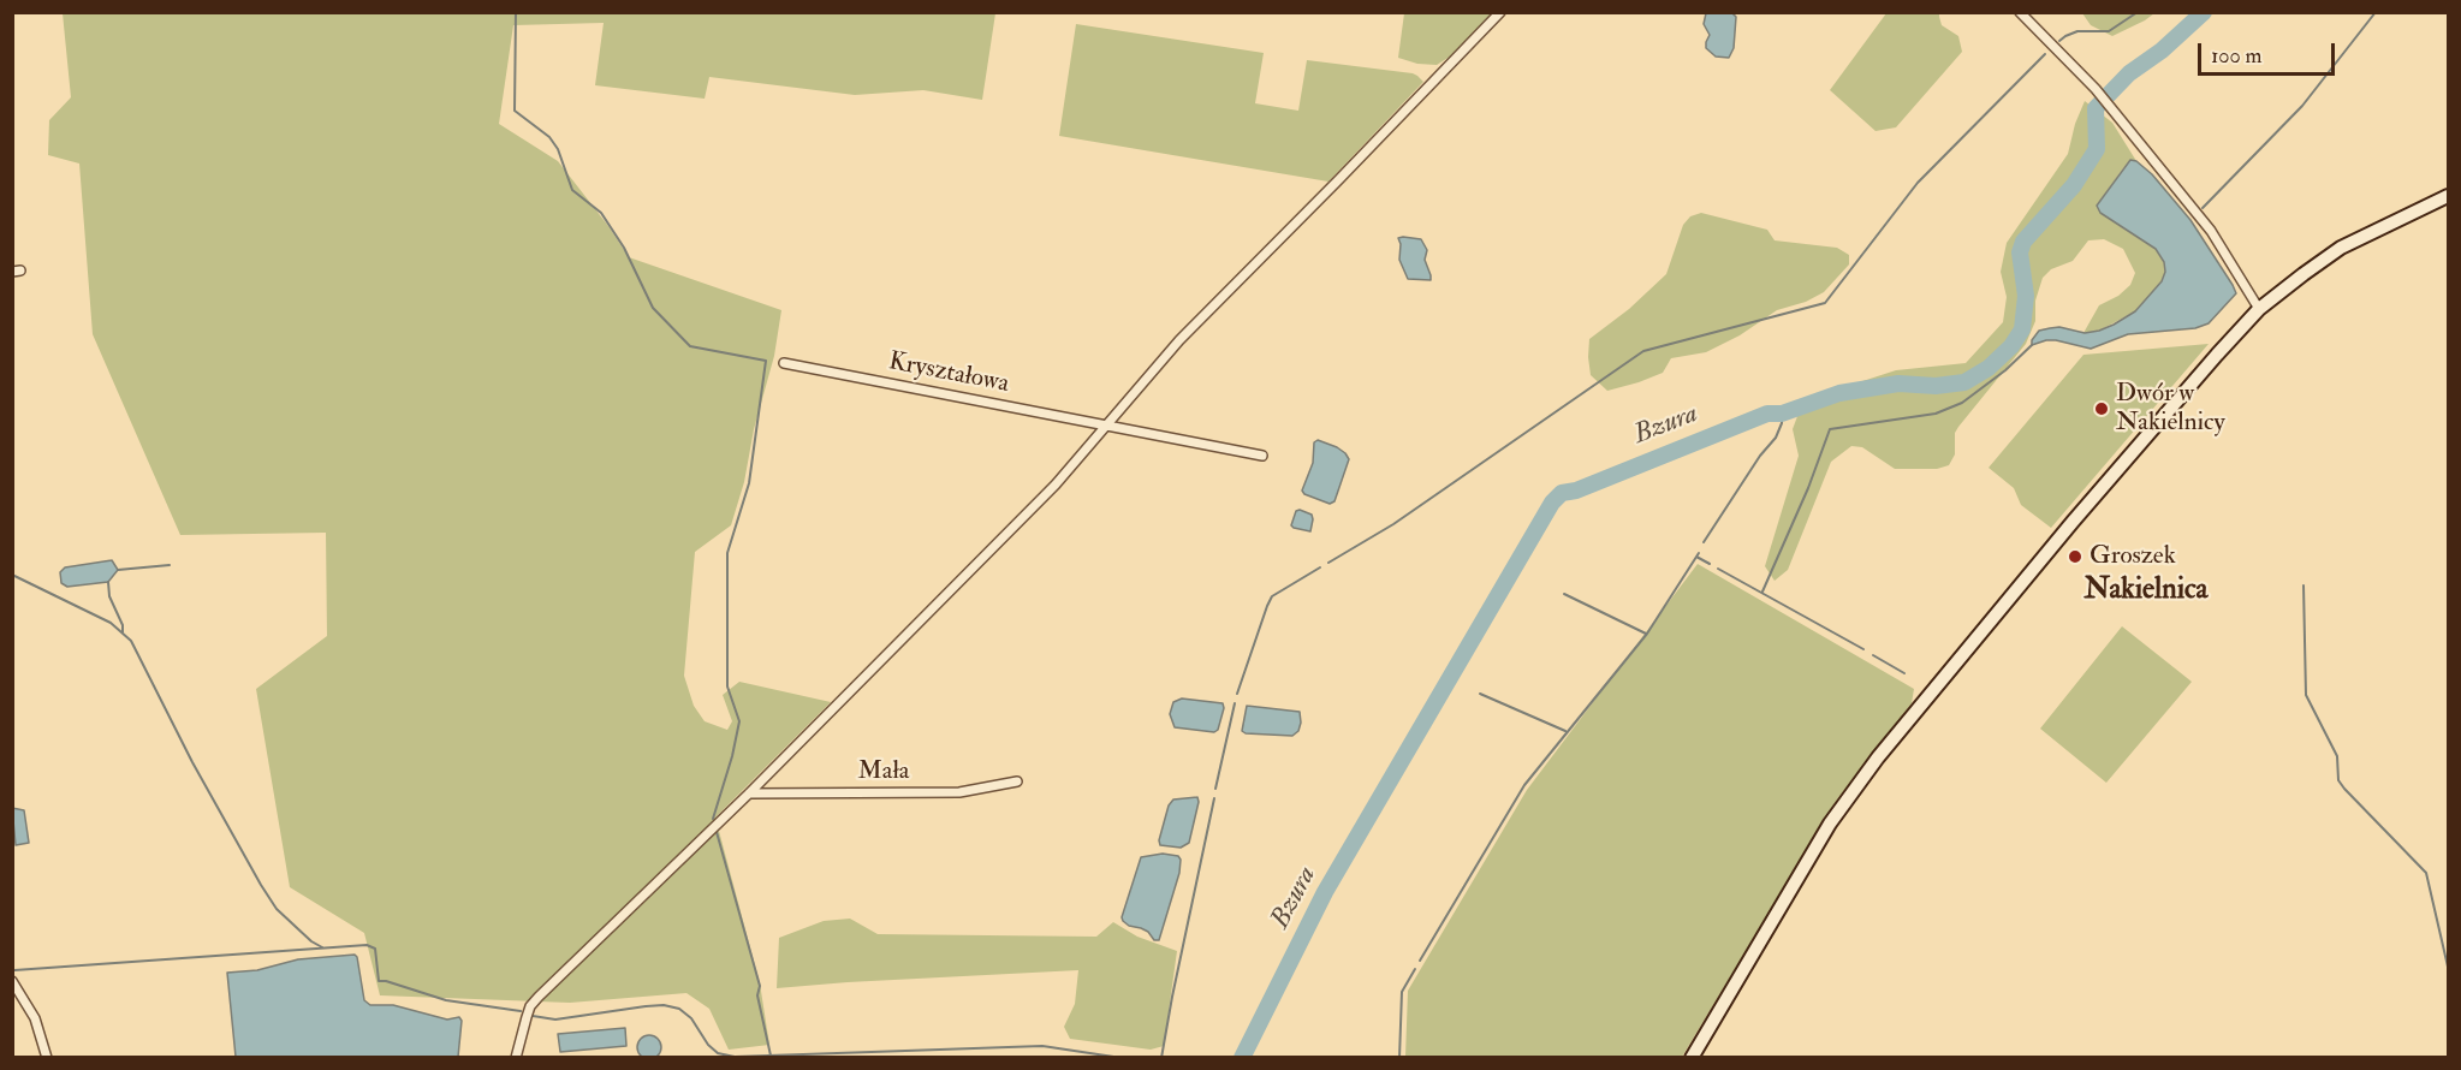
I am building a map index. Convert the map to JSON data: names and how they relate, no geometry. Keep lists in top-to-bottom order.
{
  "streets": {
    "street": ["Kryształowa", "Mała"]
  },
  "districts": ["Nakielnica"],
  "water": ["Bzura"],
  "places": ["Dwór w Nakielnicy", "Groszek"],
  "scale_bar": "100 m"
}
